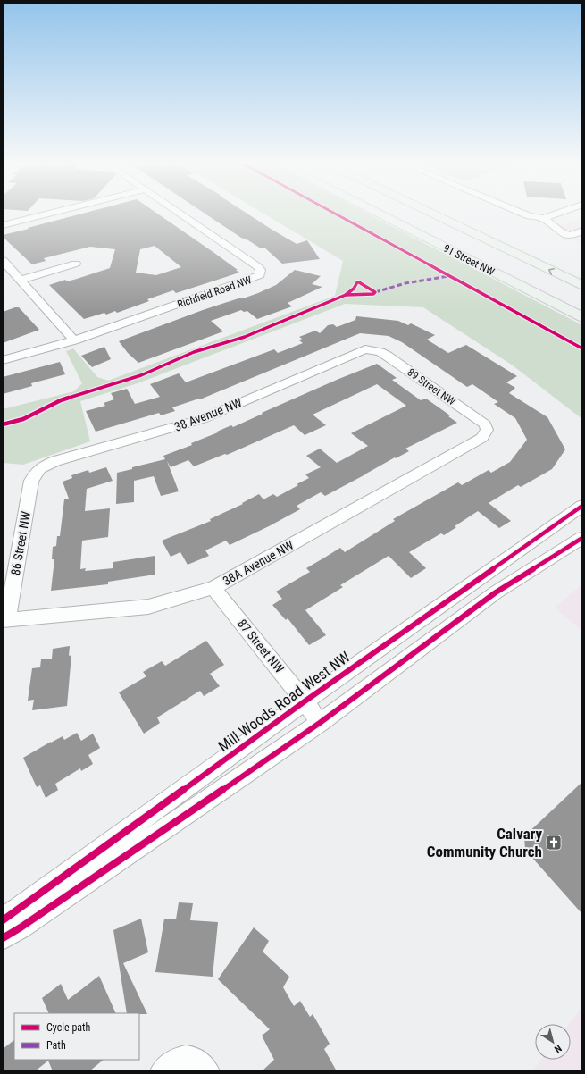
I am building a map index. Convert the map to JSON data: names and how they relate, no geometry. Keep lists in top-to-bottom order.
{
  "streets": {
    "main road": ["91 Street NW"],
    "street": [
      "Richfield Road NW",
      "89 Street NW",
      "38 Avenue NW",
      "86 Street NW",
      "38A Avenue NW",
      "87 Street NW",
      "Mill Woods Road West NW"
    ]
  },
  "crossings": [
    ["89 Street NW", "38 Avenue NW"],
    ["89 Street NW", "38A Avenue NW"],
    ["38 Avenue NW", "86 Street NW"],
    ["86 Street NW", "38A Avenue NW"],
    ["38A Avenue NW", "87 Street NW"],
    ["87 Street NW", "Mill Woods Road West NW"]
  ],
  "places": {
    "church": ["Calvary Community Church"]
  },
  "legend": ["Cycle path", "Path"],
  "north": "bottom right"
}
